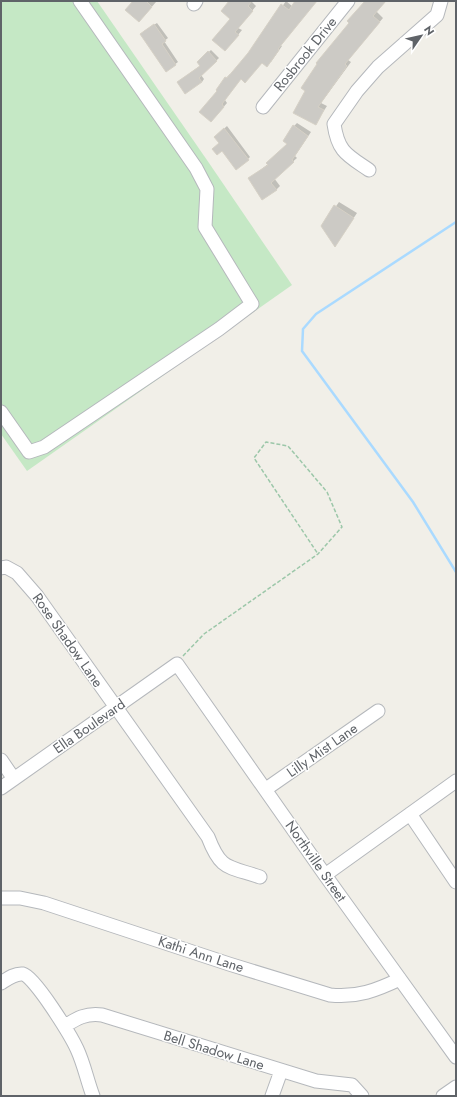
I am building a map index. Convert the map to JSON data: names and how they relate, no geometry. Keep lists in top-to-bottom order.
{
  "streets": {
    "street": [
      "Rosbrook Drive",
      "Rose Shadow Lane",
      "Ella Boulevard",
      "Lilly Mist Lane",
      "Northville Street",
      "Kathi Ann Lane",
      "Bell Shadow Lane"
    ]
  },
  "crossings": [
    ["Rose Shadow Lane", "Ella Boulevard"],
    ["Ella Boulevard", "Northville Street"],
    ["Lilly Mist Lane", "Northville Street"],
    ["Northville Street", "Kathi Ann Lane"]
  ],
  "north": "top right"
}
